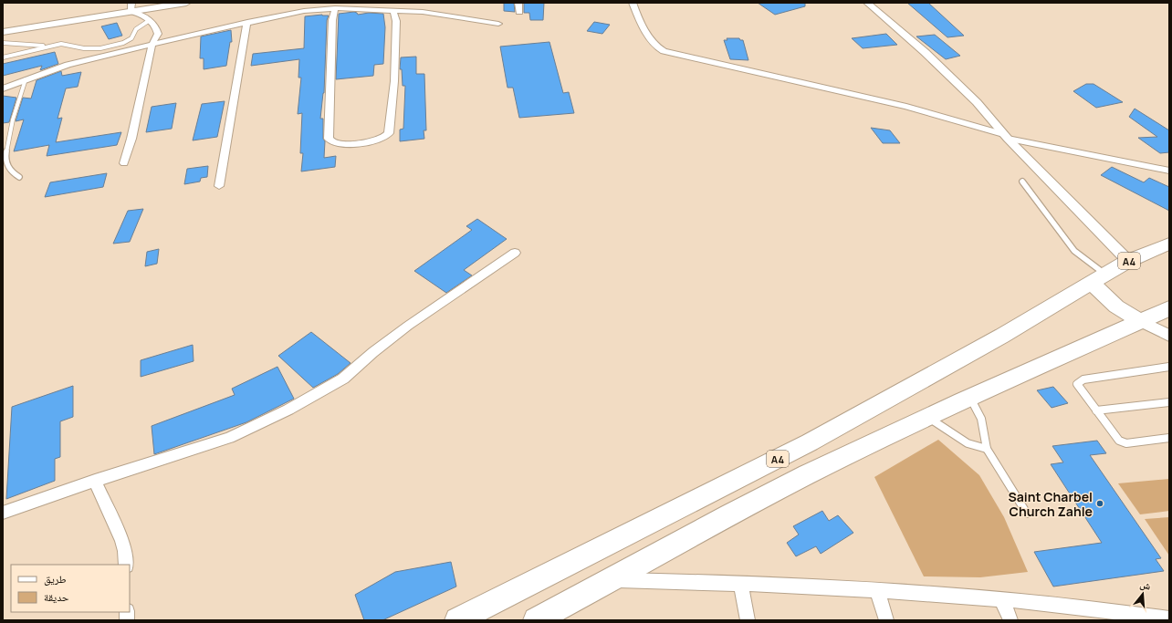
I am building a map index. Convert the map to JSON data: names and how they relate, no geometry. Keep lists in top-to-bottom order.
{
  "streets": {
    "highway": ["A4"]
  },
  "places": ["Saint Charbel Church Zahle"],
  "legend": ["طريق", "حديقة"],
  "north": "top"
}
